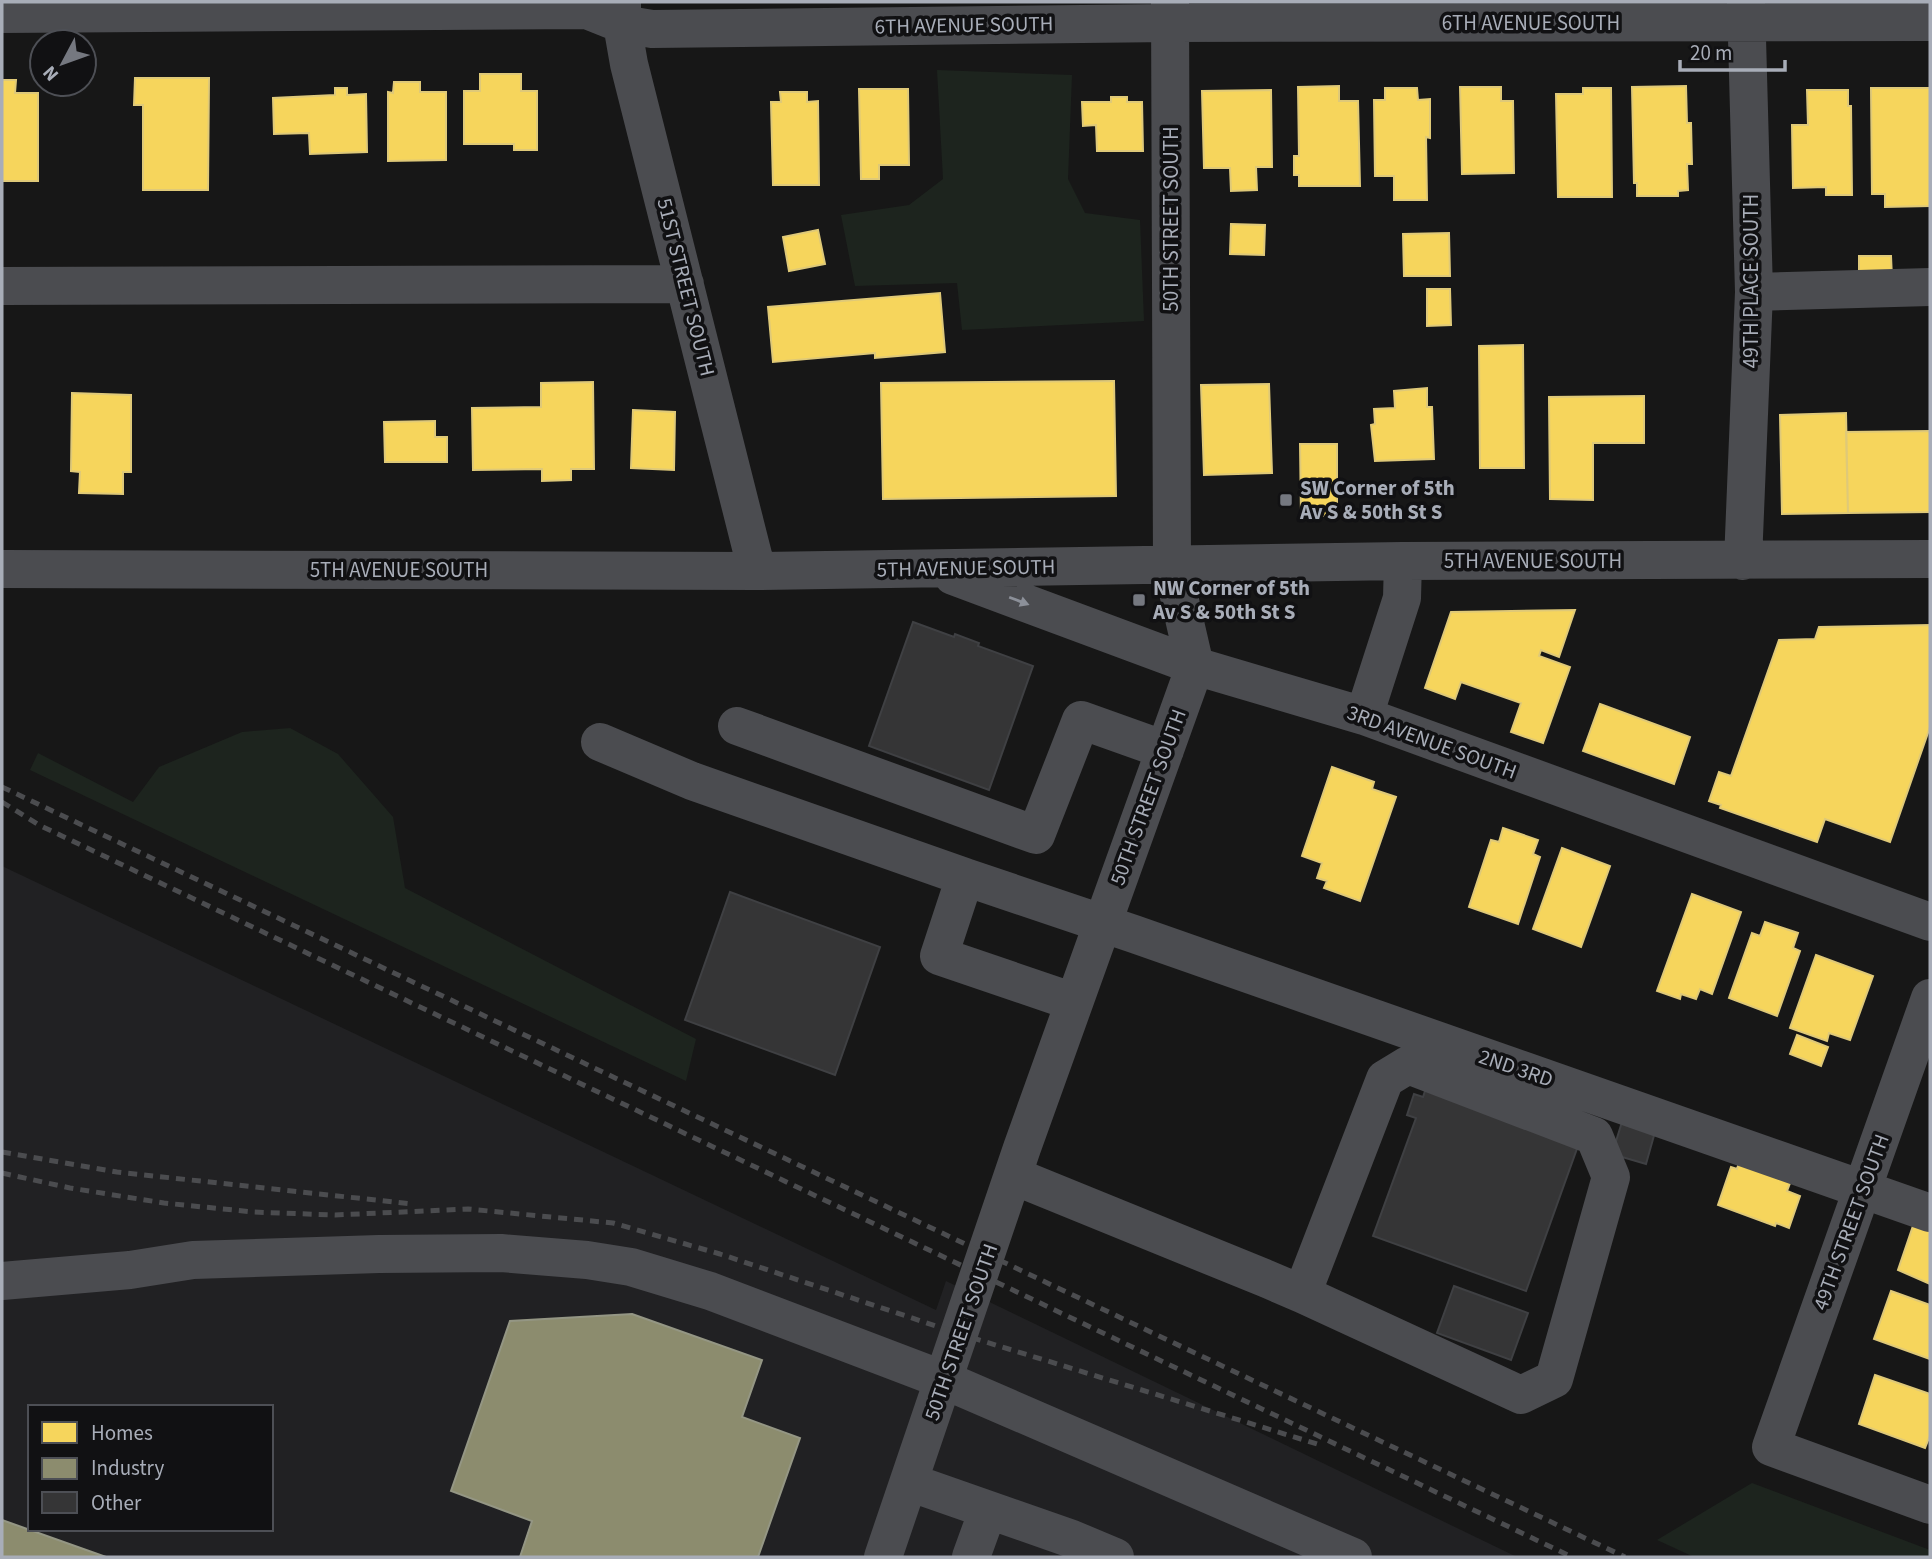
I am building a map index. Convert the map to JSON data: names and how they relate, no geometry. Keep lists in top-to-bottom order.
{
  "streets": {
    "street": [
      "6TH AVENUE SOUTH",
      "50TH STREET SOUTH",
      "49TH PLACE SOUTH",
      "51ST STREET SOUTH",
      "5TH AVENUE SOUTH",
      "3RD AVENUE SOUTH",
      "2ND 3RD",
      "49TH STREET SOUTH"
    ]
  },
  "crossings": [
    ["6TH AVENUE SOUTH", "50TH STREET SOUTH"],
    ["6TH AVENUE SOUTH", "49TH PLACE SOUTH"],
    ["6TH AVENUE SOUTH", "51ST STREET SOUTH"],
    ["50TH STREET SOUTH", "5TH AVENUE SOUTH"],
    ["50TH STREET SOUTH", "3RD AVENUE SOUTH"],
    ["50TH STREET SOUTH", "2ND 3RD"],
    ["49TH PLACE SOUTH", "5TH AVENUE SOUTH"],
    ["51ST STREET SOUTH", "5TH AVENUE SOUTH"],
    ["5TH AVENUE SOUTH", "3RD AVENUE SOUTH"],
    ["2ND 3RD", "49TH STREET SOUTH"]
  ],
  "places": {
    "transit": ["SW Corner of 5th Av S & 50th St S", "NW Corner of 5th Av S & 50th St S"]
  },
  "legend": ["Homes", "Industry", "Other"],
  "scale_bar": "20 m",
  "north": "bottom left"
}
